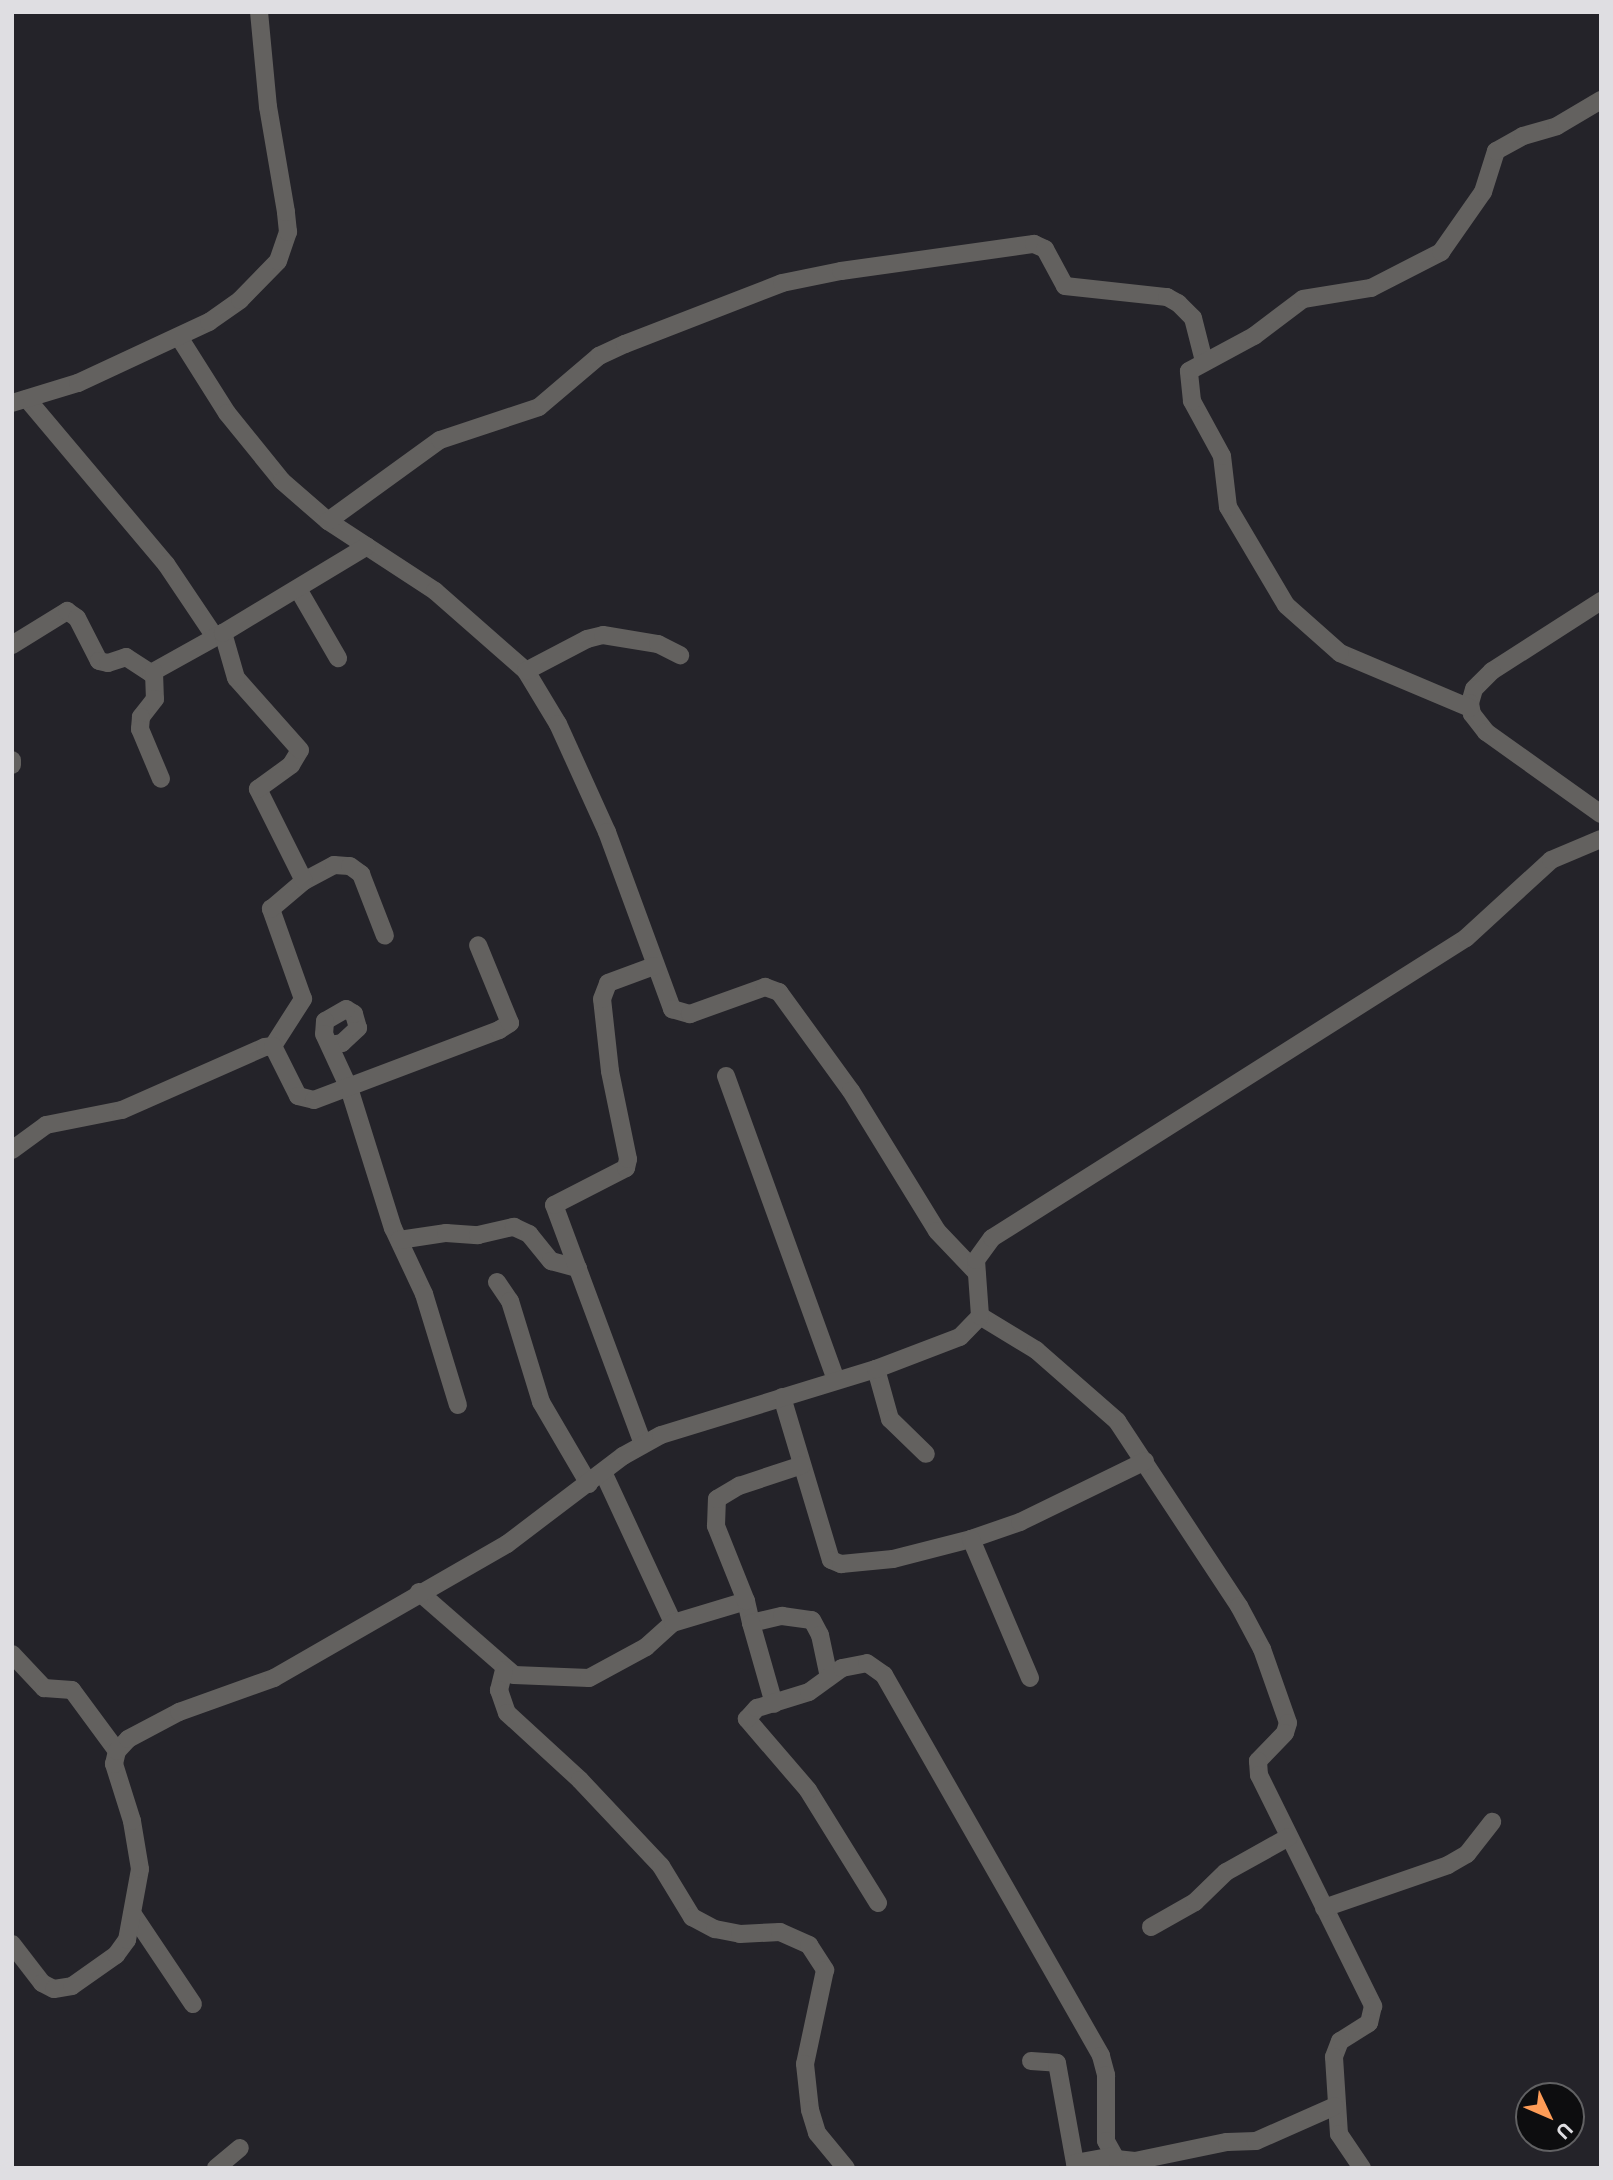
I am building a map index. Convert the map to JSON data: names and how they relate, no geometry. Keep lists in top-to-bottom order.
{
  "north": "bottom right"
}
